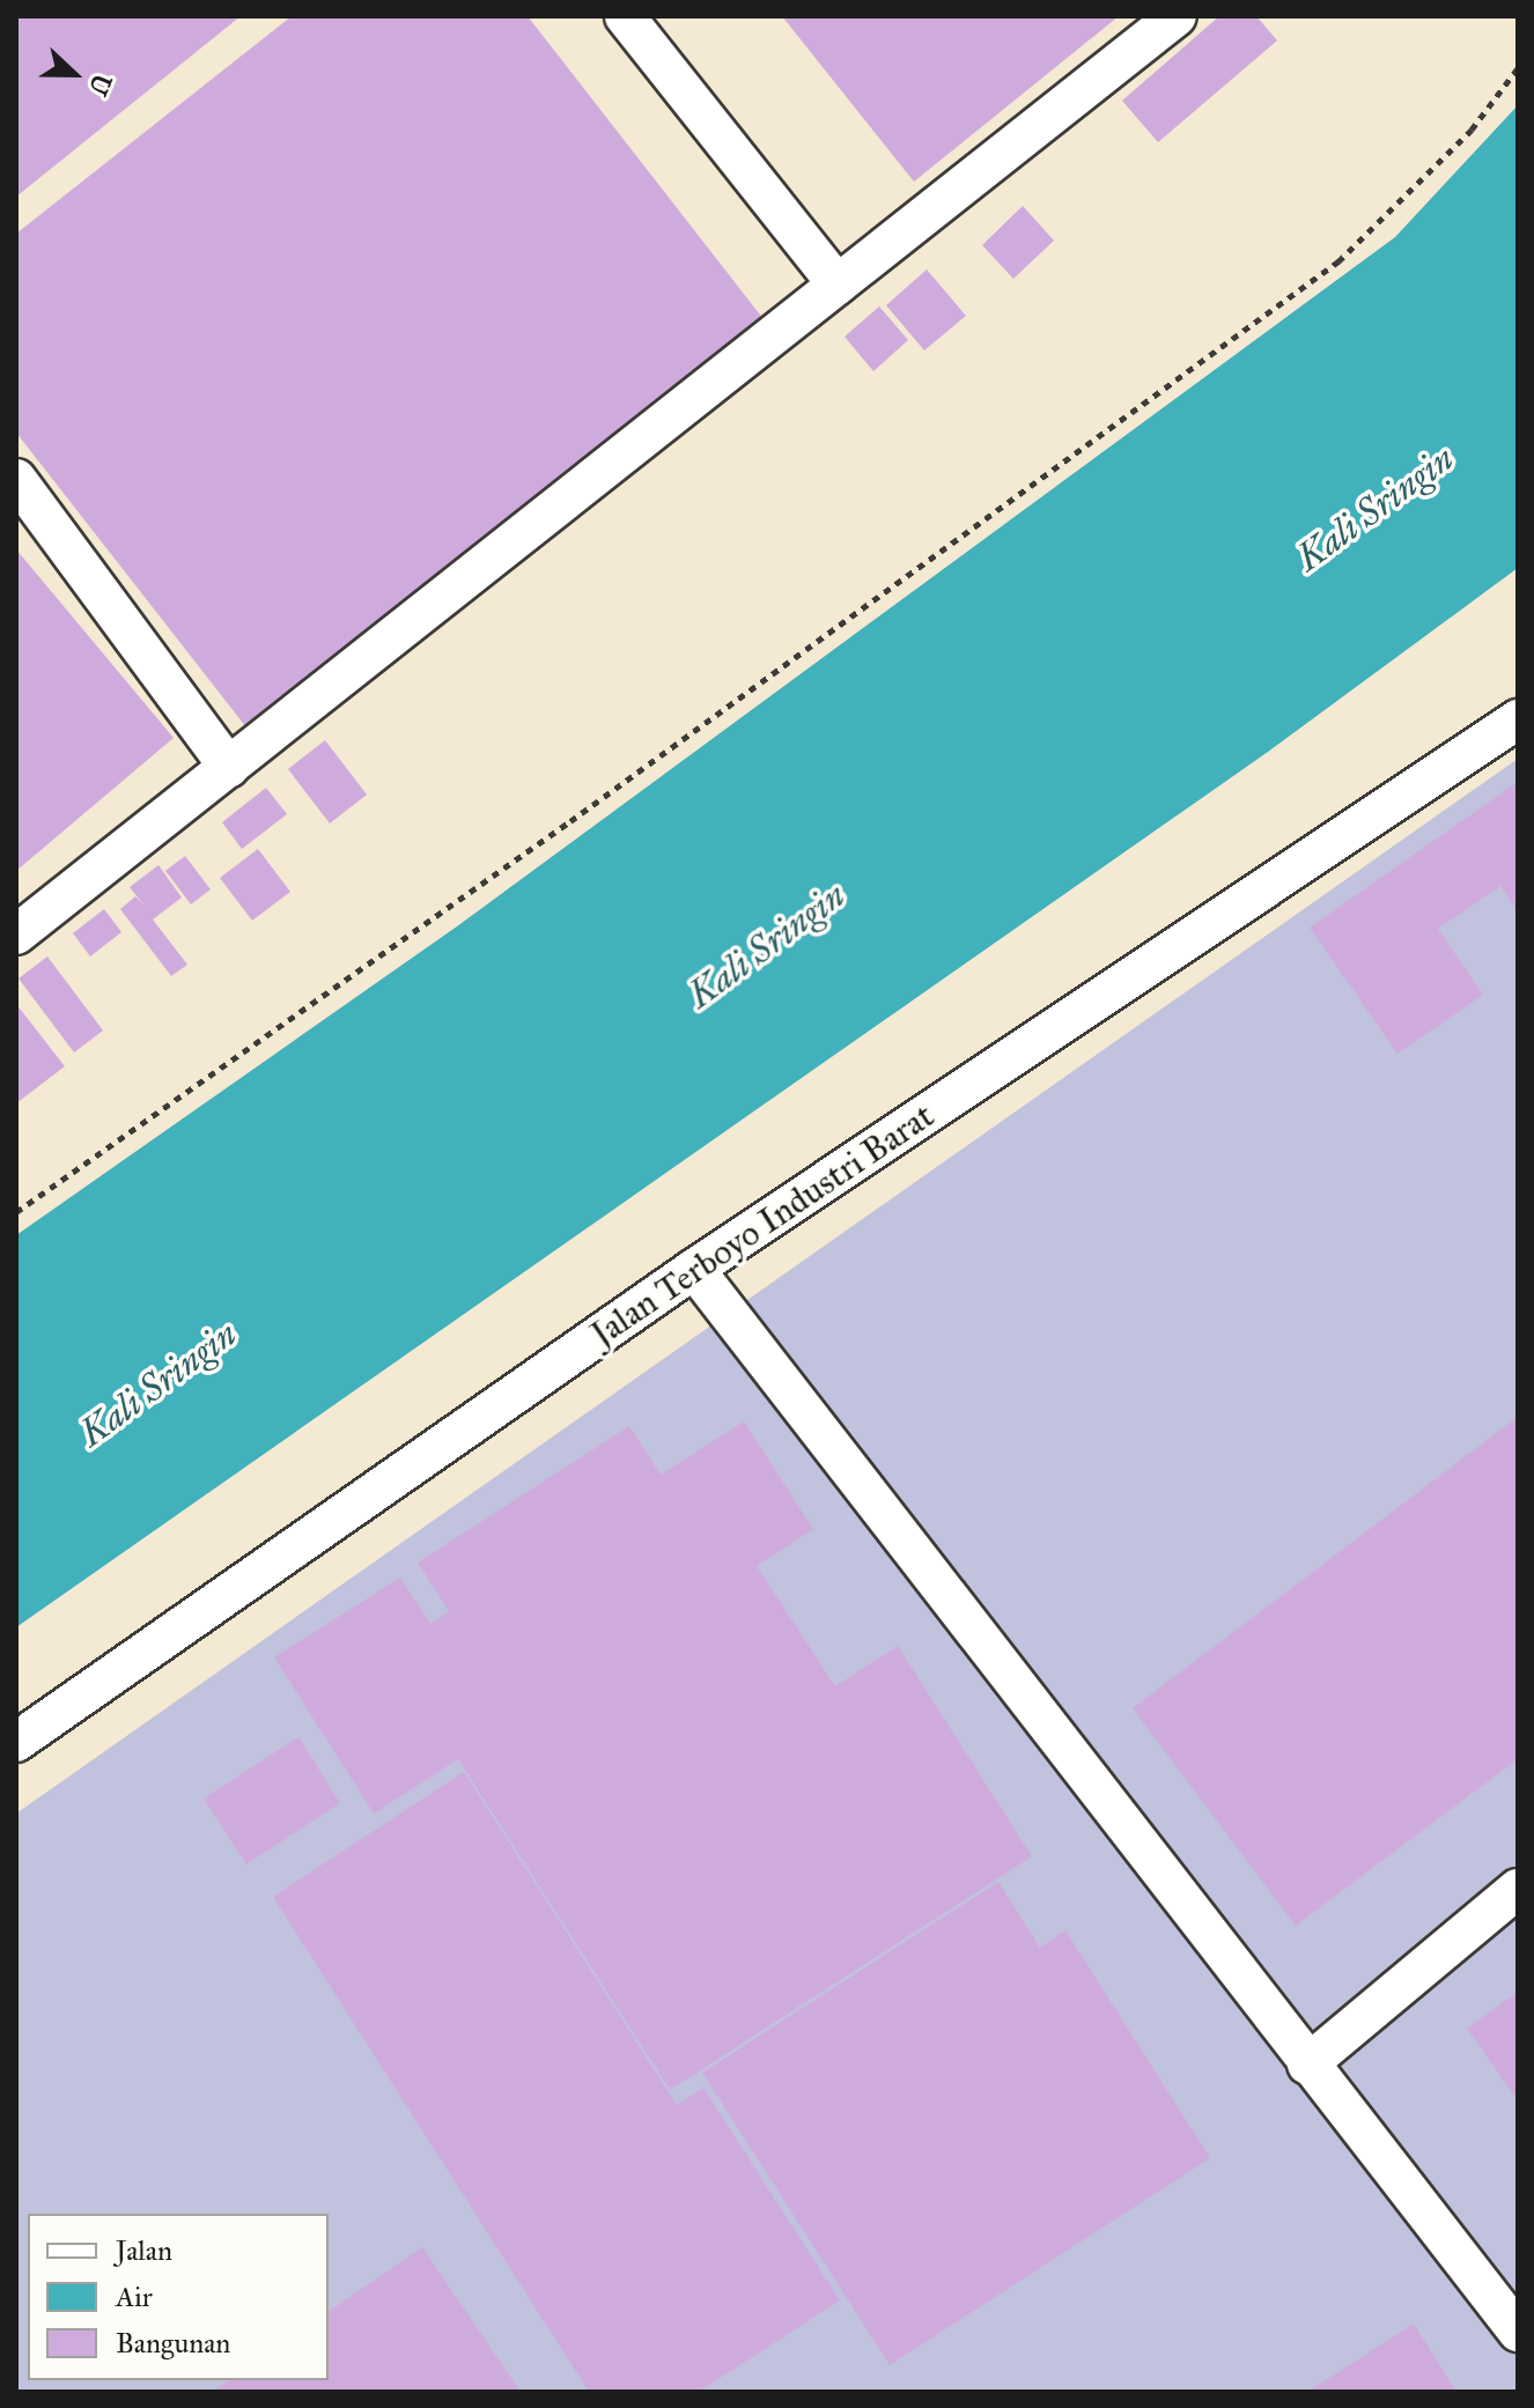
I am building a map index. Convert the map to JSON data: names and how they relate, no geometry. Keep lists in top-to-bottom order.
{
  "streets": {
    "lane": ["Jalan Terboyo Industri Barat"]
  },
  "water": ["Kali Sringin"],
  "legend": ["Jalan", "Air", "Bangunan"],
  "north": "right"
}
